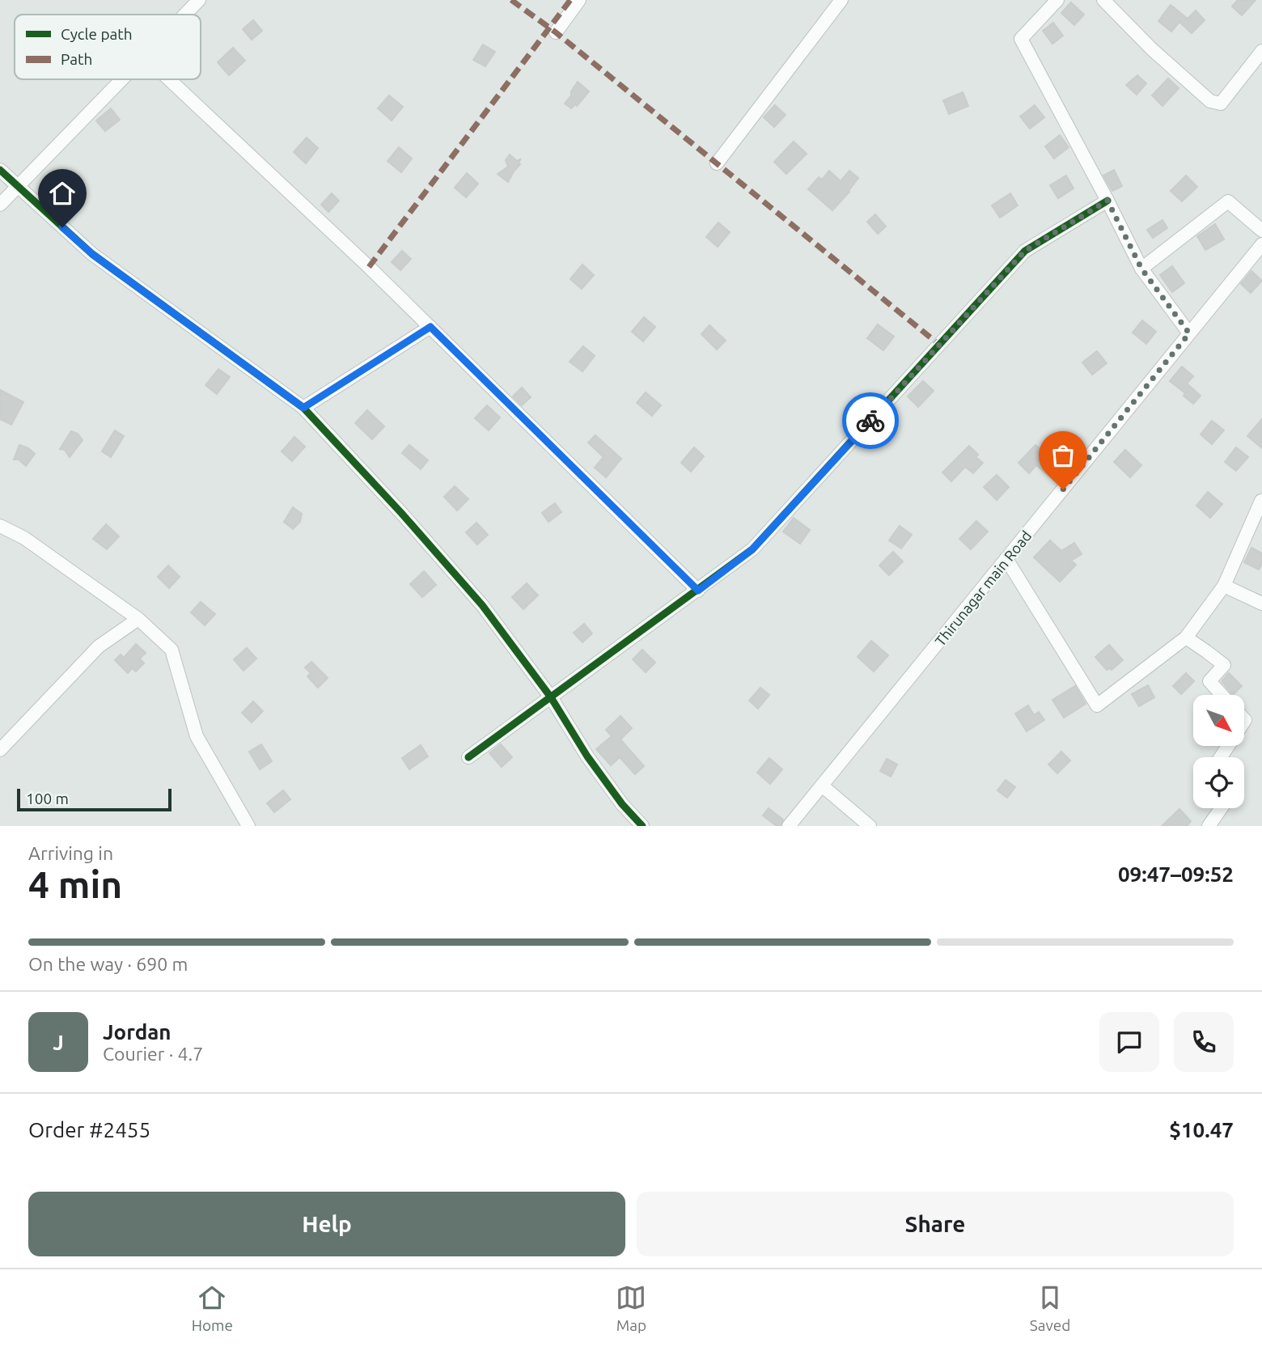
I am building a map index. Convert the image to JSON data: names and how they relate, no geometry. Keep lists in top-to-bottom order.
{
  "streets": {
    "street": ["Thirunagar main Road"]
  },
  "legend": ["Cycle path", "Path"],
  "scale_bar": "100 m",
  "north": "bottom right",
  "page": {
    "scale": "100 m",
    "heading": ["4 min", "Arriving in", "09:47–09:52"],
    "panel": [
      "Jordan",
      "Courier · 4.7",
      "Order #2455",
      "$10.47"
    ],
    "bar": "On the way · 690 m",
    "round": "J",
    "buttons": ["Help", "Share"],
    "tabs": ["Home", "Map", "Saved"]
  }
}
